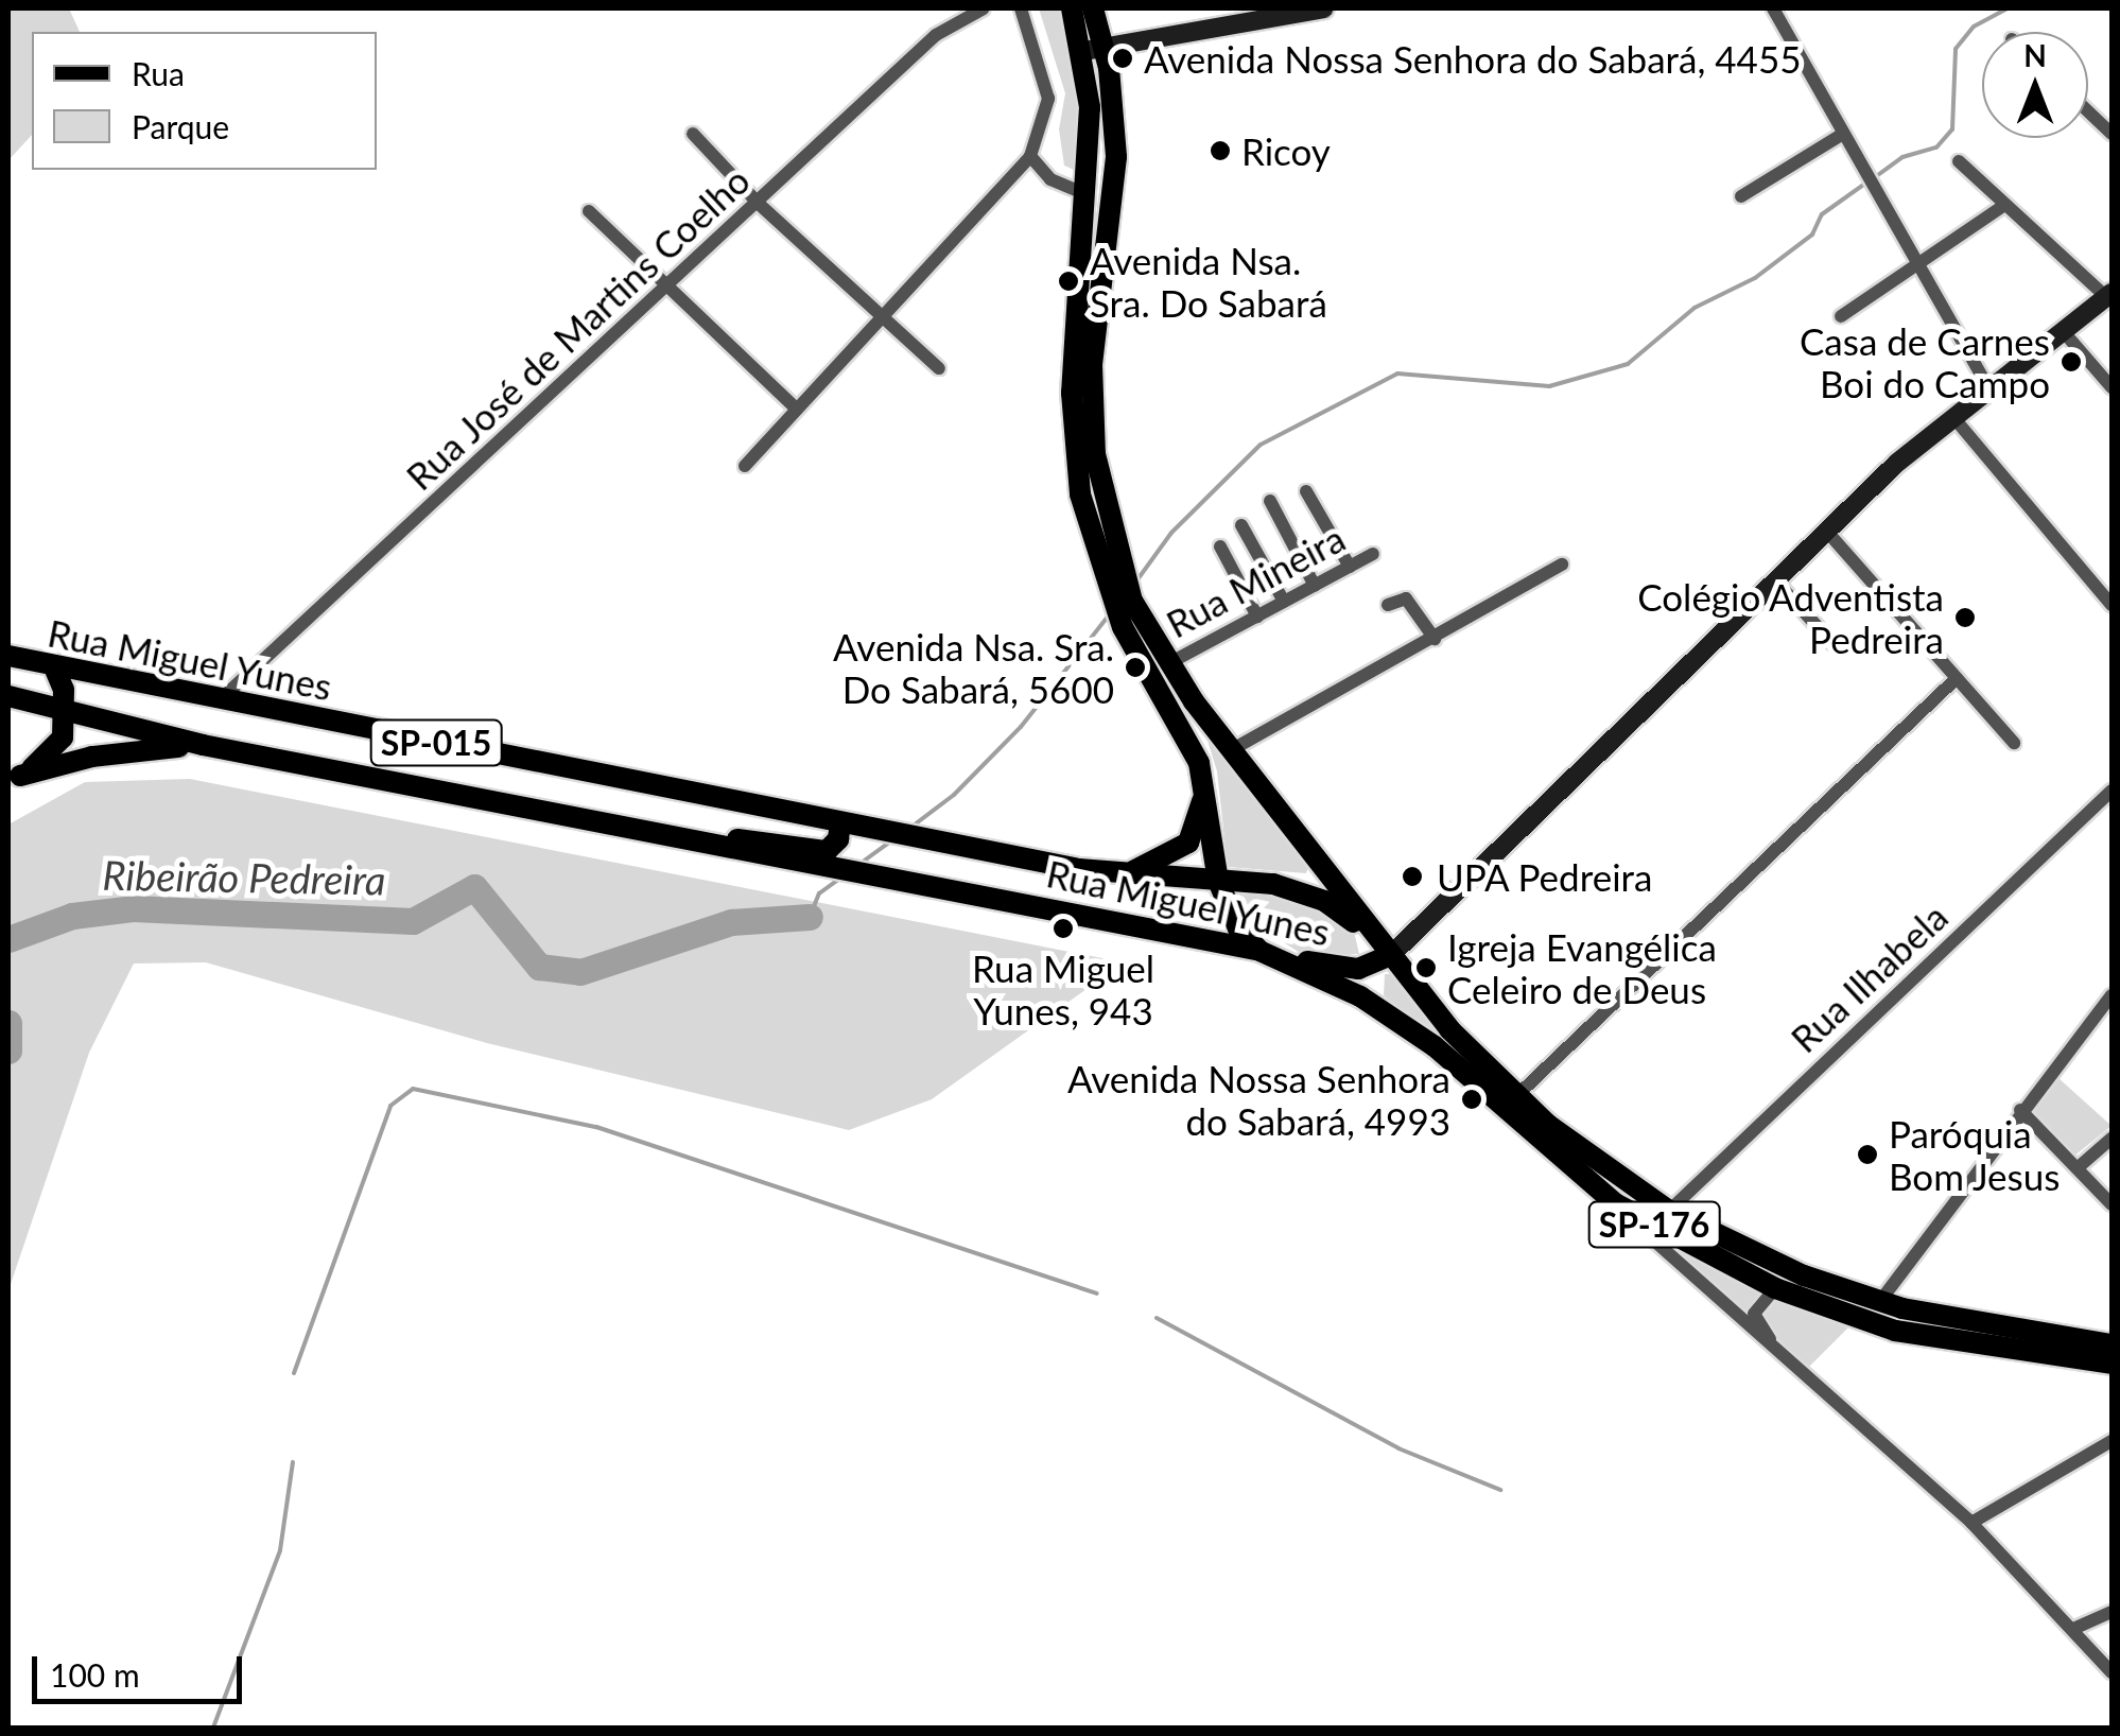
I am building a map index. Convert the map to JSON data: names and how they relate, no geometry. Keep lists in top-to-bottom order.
{
  "streets": {
    "main road": ["Rua Miguel Yunes", "SP-015", "SP-176"],
    "street": ["Rua José de Martins Coelho", "Rua Mineira", "Rua Ilhabela"]
  },
  "crossings": [
    ["Rua José de Martins Coelho", "Rua Miguel Yunes"],
    ["Rua Miguel Yunes", "SP-176"],
    ["Rua Ilhabela", "SP-176"]
  ],
  "water": ["Ribeirão Pedreira"],
  "places": [
    "Avenida Nossa Senhora do Sabará, 4455",
    "Ricoy",
    "Avenida Nsa. Sra. Do Sabará",
    "Casa de Carnes Boi do Campo",
    "Colégio Adventista Pedreira",
    "Avenida Nsa. Sra. Do Sabará, 5600",
    "UPA Pedreira",
    "Rua Miguel Yunes, 943",
    "Igreja Evangélica Celeiro de Deus",
    "Avenida Nossa Senhora do Sabará, 4993",
    "Paróquia Bom Jesus"
  ],
  "legend": ["Rua", "Parque"],
  "scale_bar": "100 m",
  "north": "top"
}
